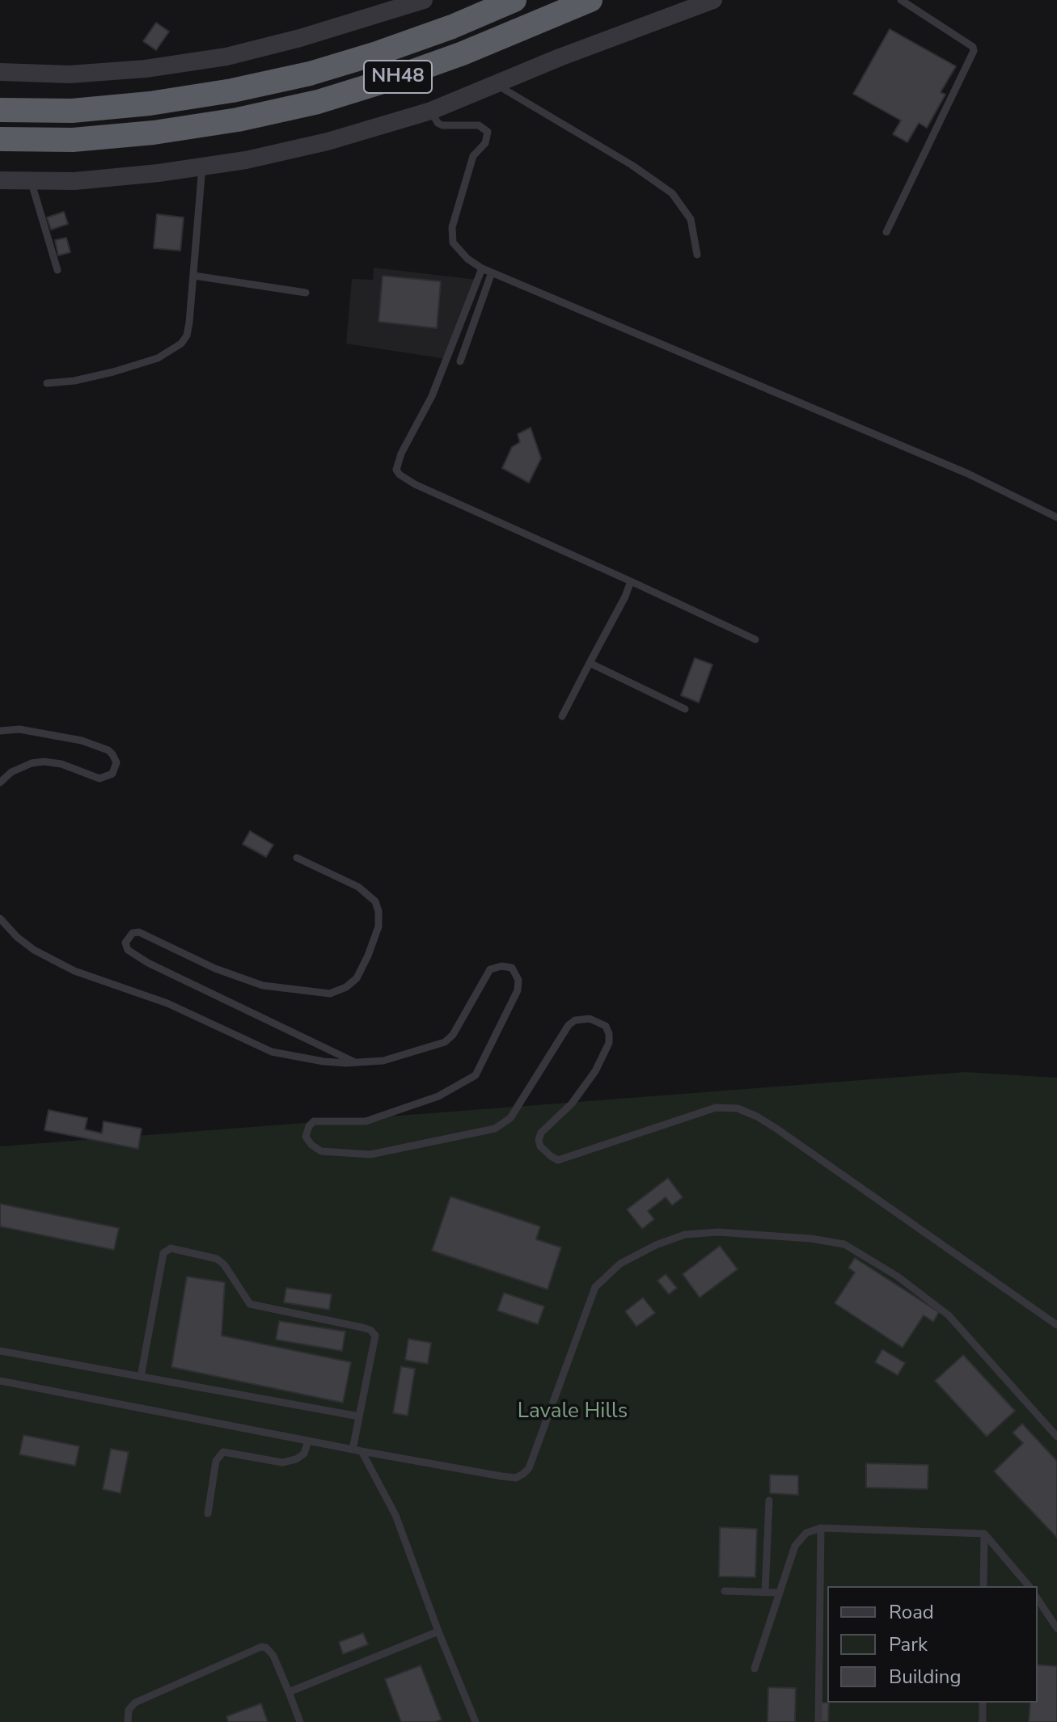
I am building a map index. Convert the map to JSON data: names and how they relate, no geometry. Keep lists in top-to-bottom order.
{
  "streets": {
    "highway": ["NH48"]
  },
  "parks": ["Lavale Hills"],
  "legend": ["Road", "Park", "Building"]
}
